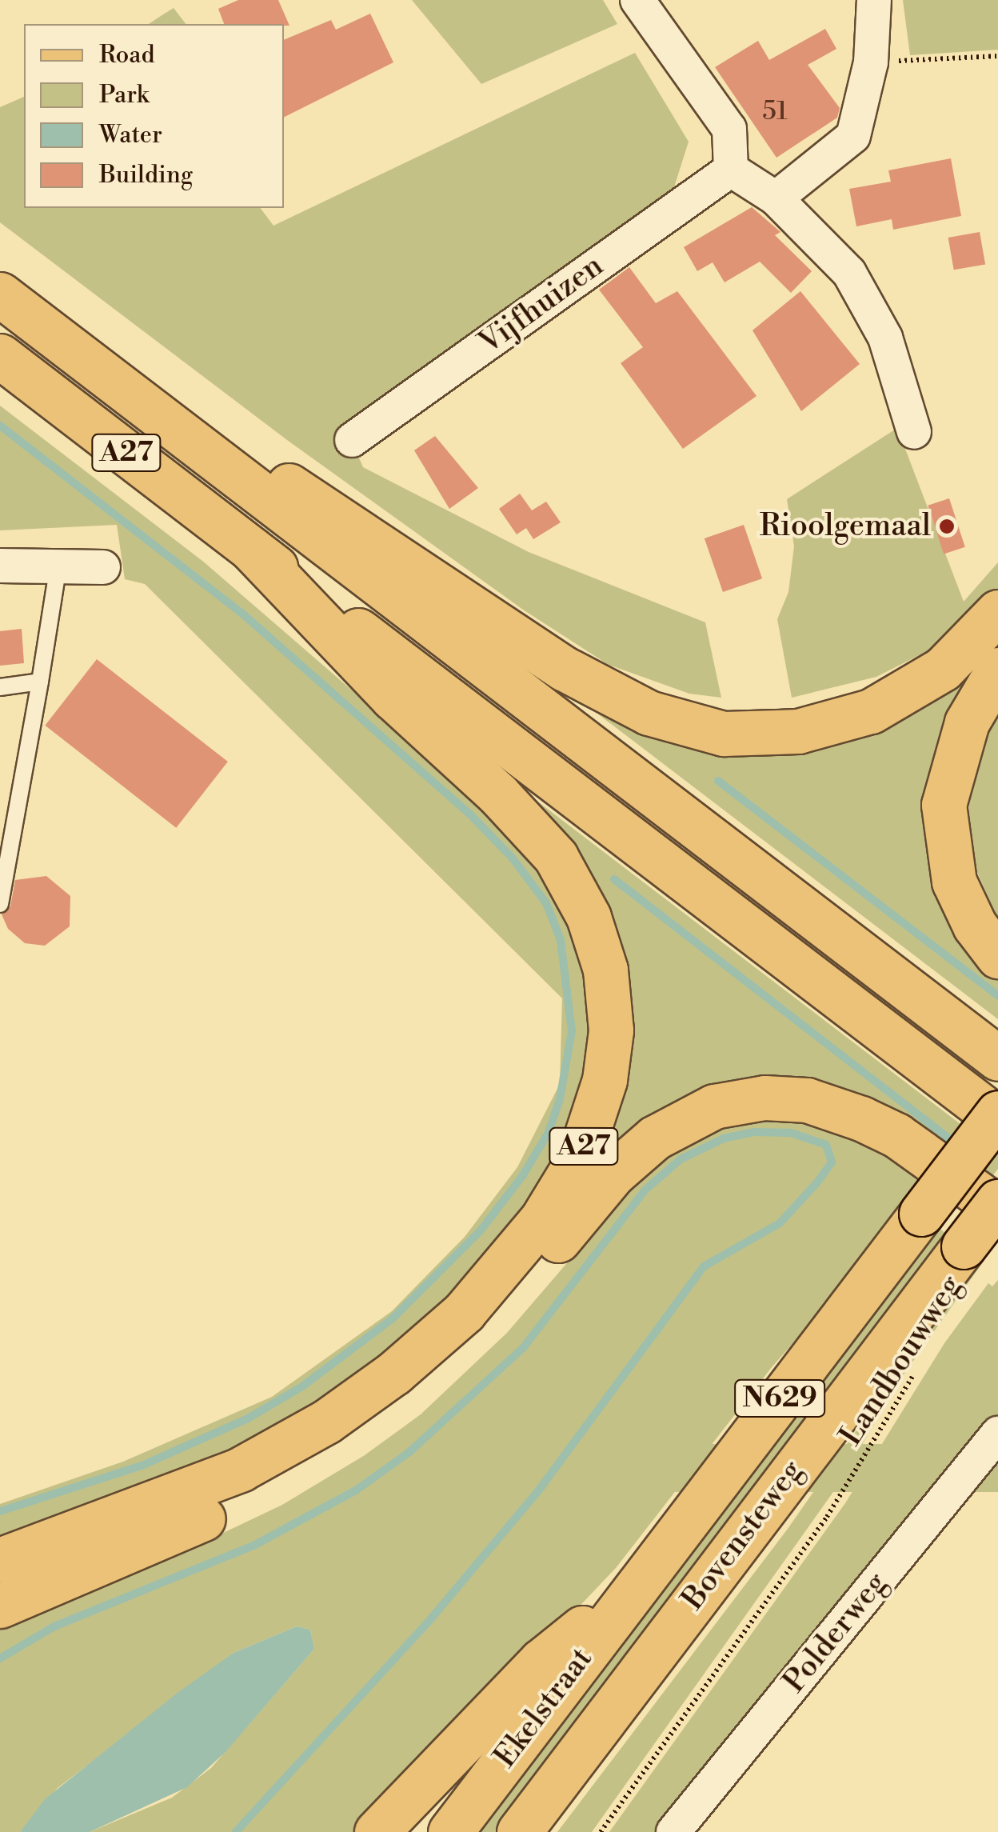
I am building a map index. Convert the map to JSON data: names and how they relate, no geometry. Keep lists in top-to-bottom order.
{
  "streets": {
    "main road": [
      "A27",
      "N629",
      "Bovensteweg",
      "Ekelstraat"
    ],
    "street": ["Vijfhuizen", "Polderweg"],
    "path": ["Landbouwweg"]
  },
  "crossings": [
    ["A27", "Bovensteweg"],
    ["N629", "Bovensteweg"],
    ["N629", "Ekelstraat"],
    ["Bovensteweg", "Ekelstraat"]
  ],
  "places": ["Rioolgemaal"],
  "house_numbers": ["51"],
  "legend": [
    "Road",
    "Park",
    "Water",
    "Building"
  ]
}
